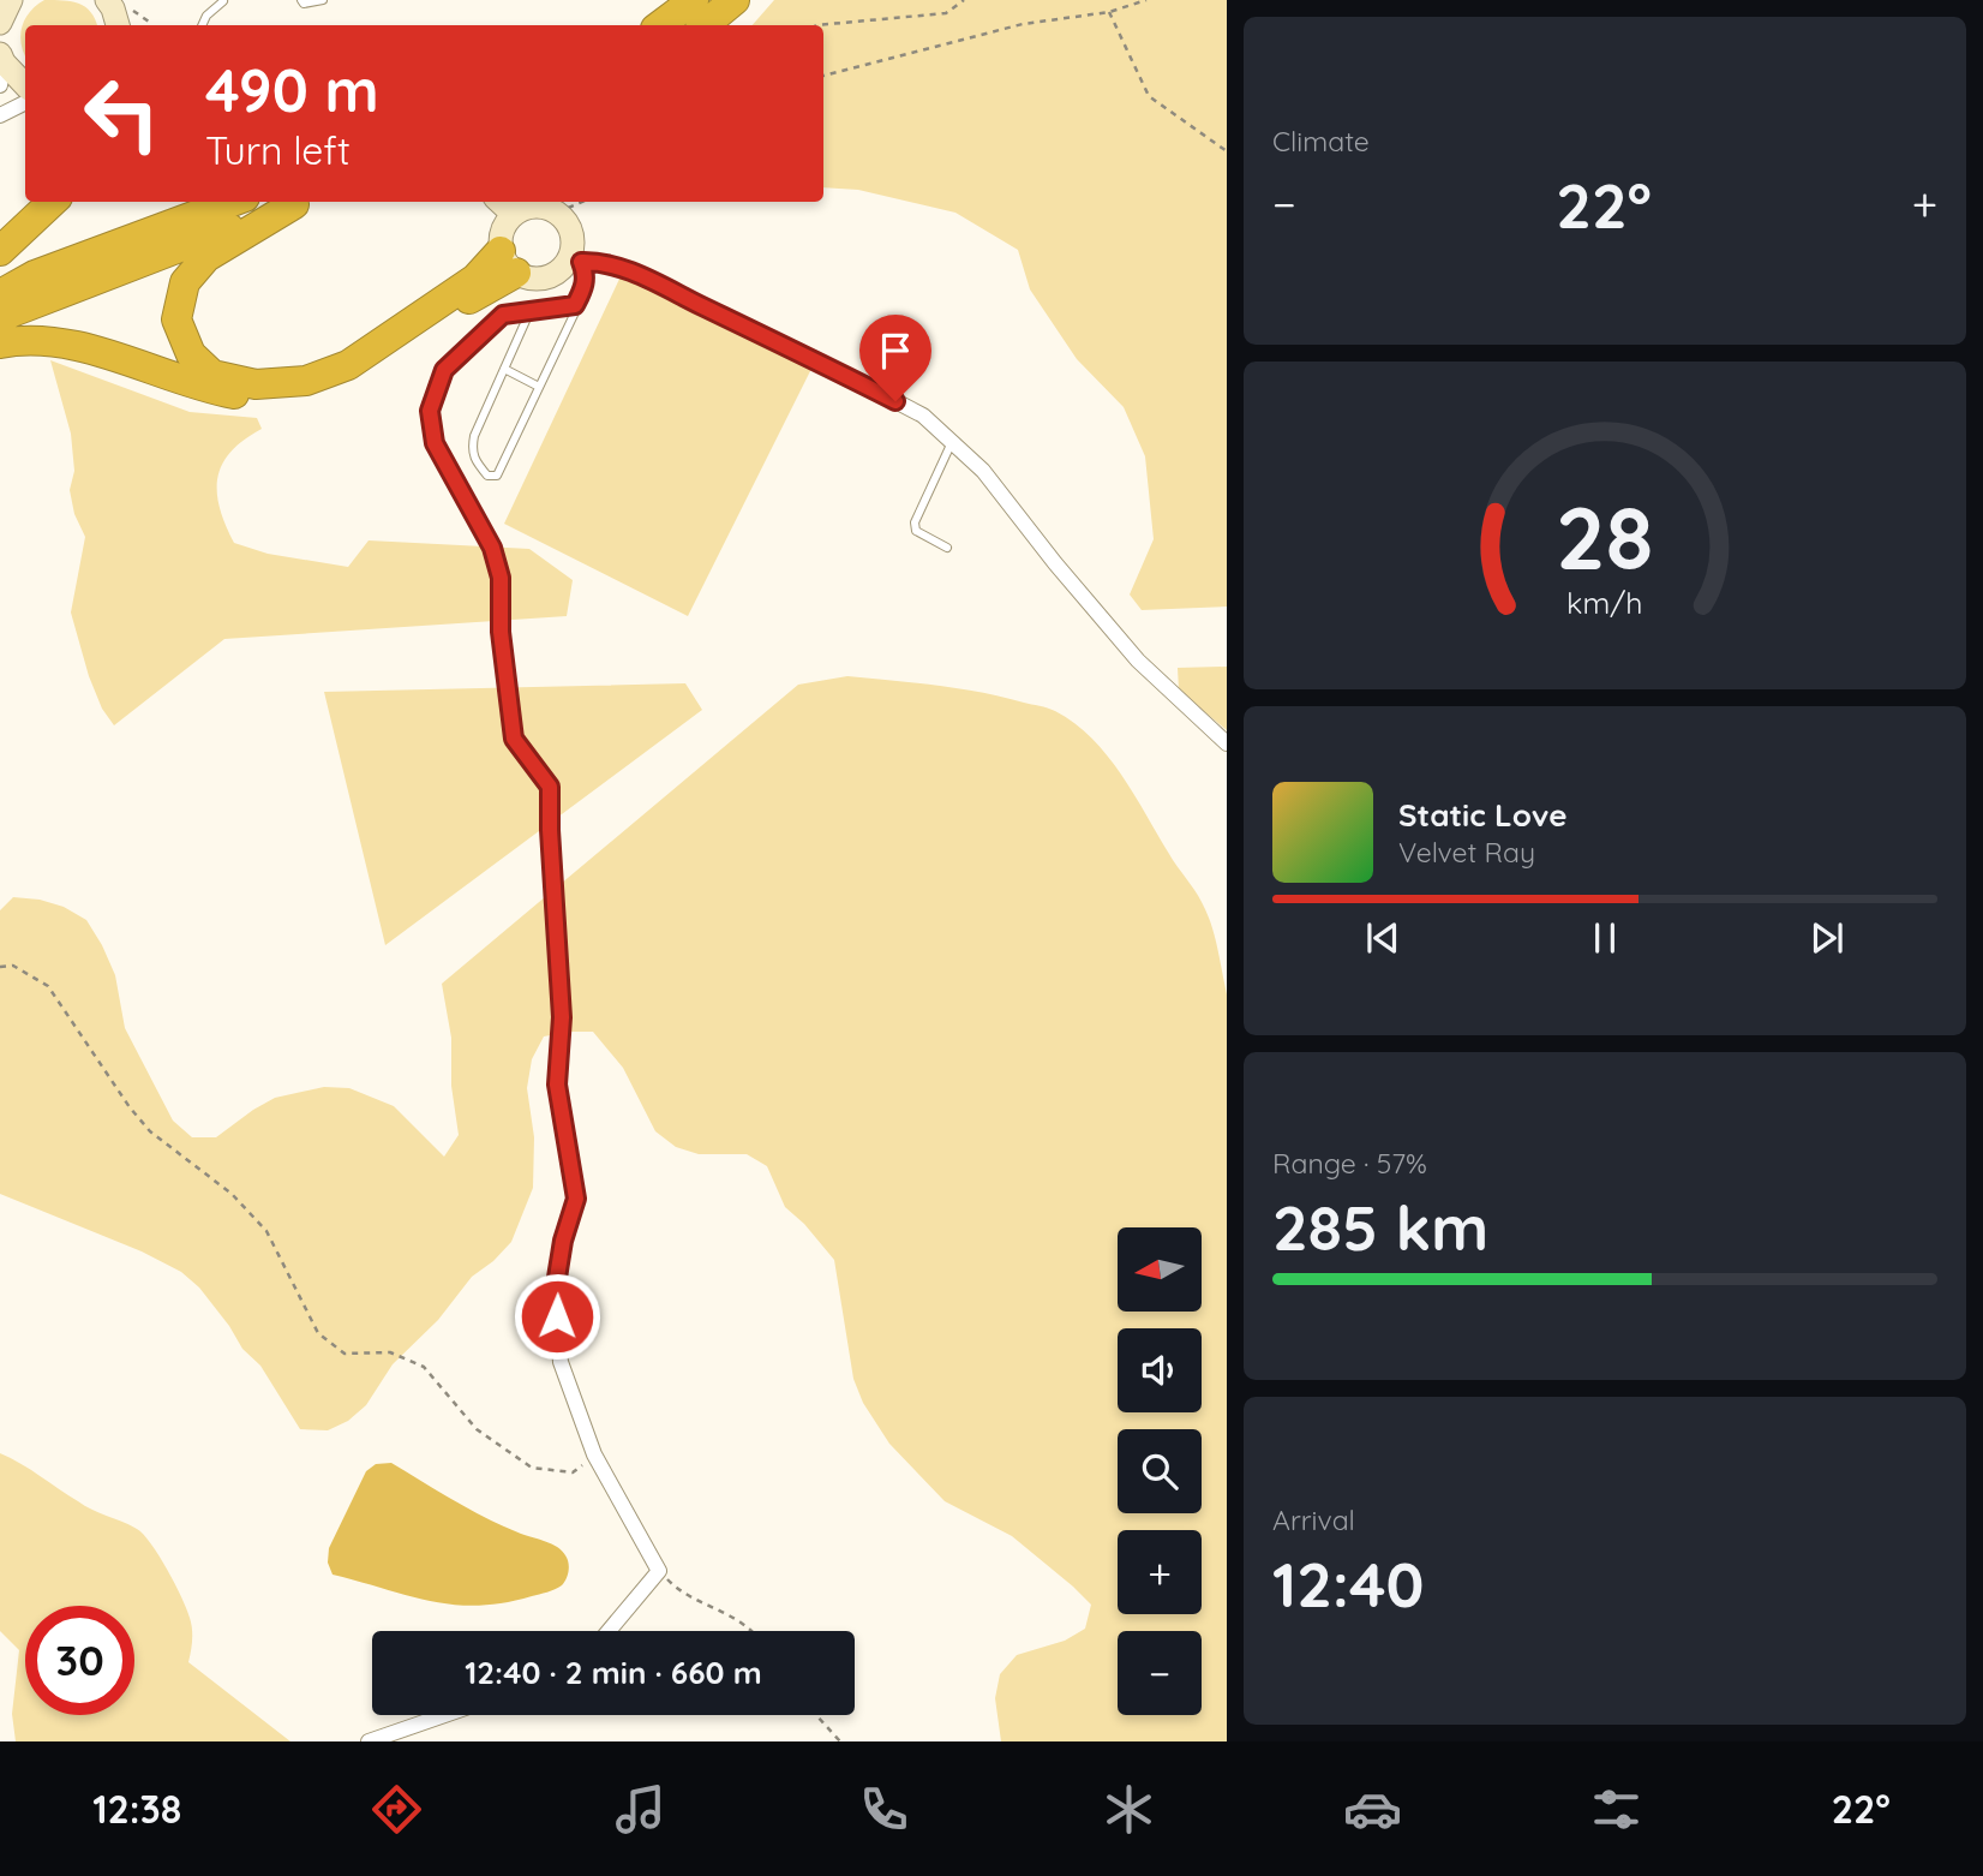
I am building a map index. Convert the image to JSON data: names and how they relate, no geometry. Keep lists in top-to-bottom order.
{
  "north": "left",
  "page": {
    "tile": [
      "Climate",
      ["Range · 57%", "285 km"],
      ["Arrival", "12:40"]
    ],
    "turn": ["490 m", "Turn left"],
    "heat": ["−", "22°", "+"],
    "song": ["Static Love", "Velvet Ray"],
    "map_buttons": ["+", "−"],
    "limit": "30",
    "trip": "12:40 · 2 min · 660 m",
    "tabs": ["12:38", "22°"],
    "gauge": ["28", "km/h"]
  }
}
